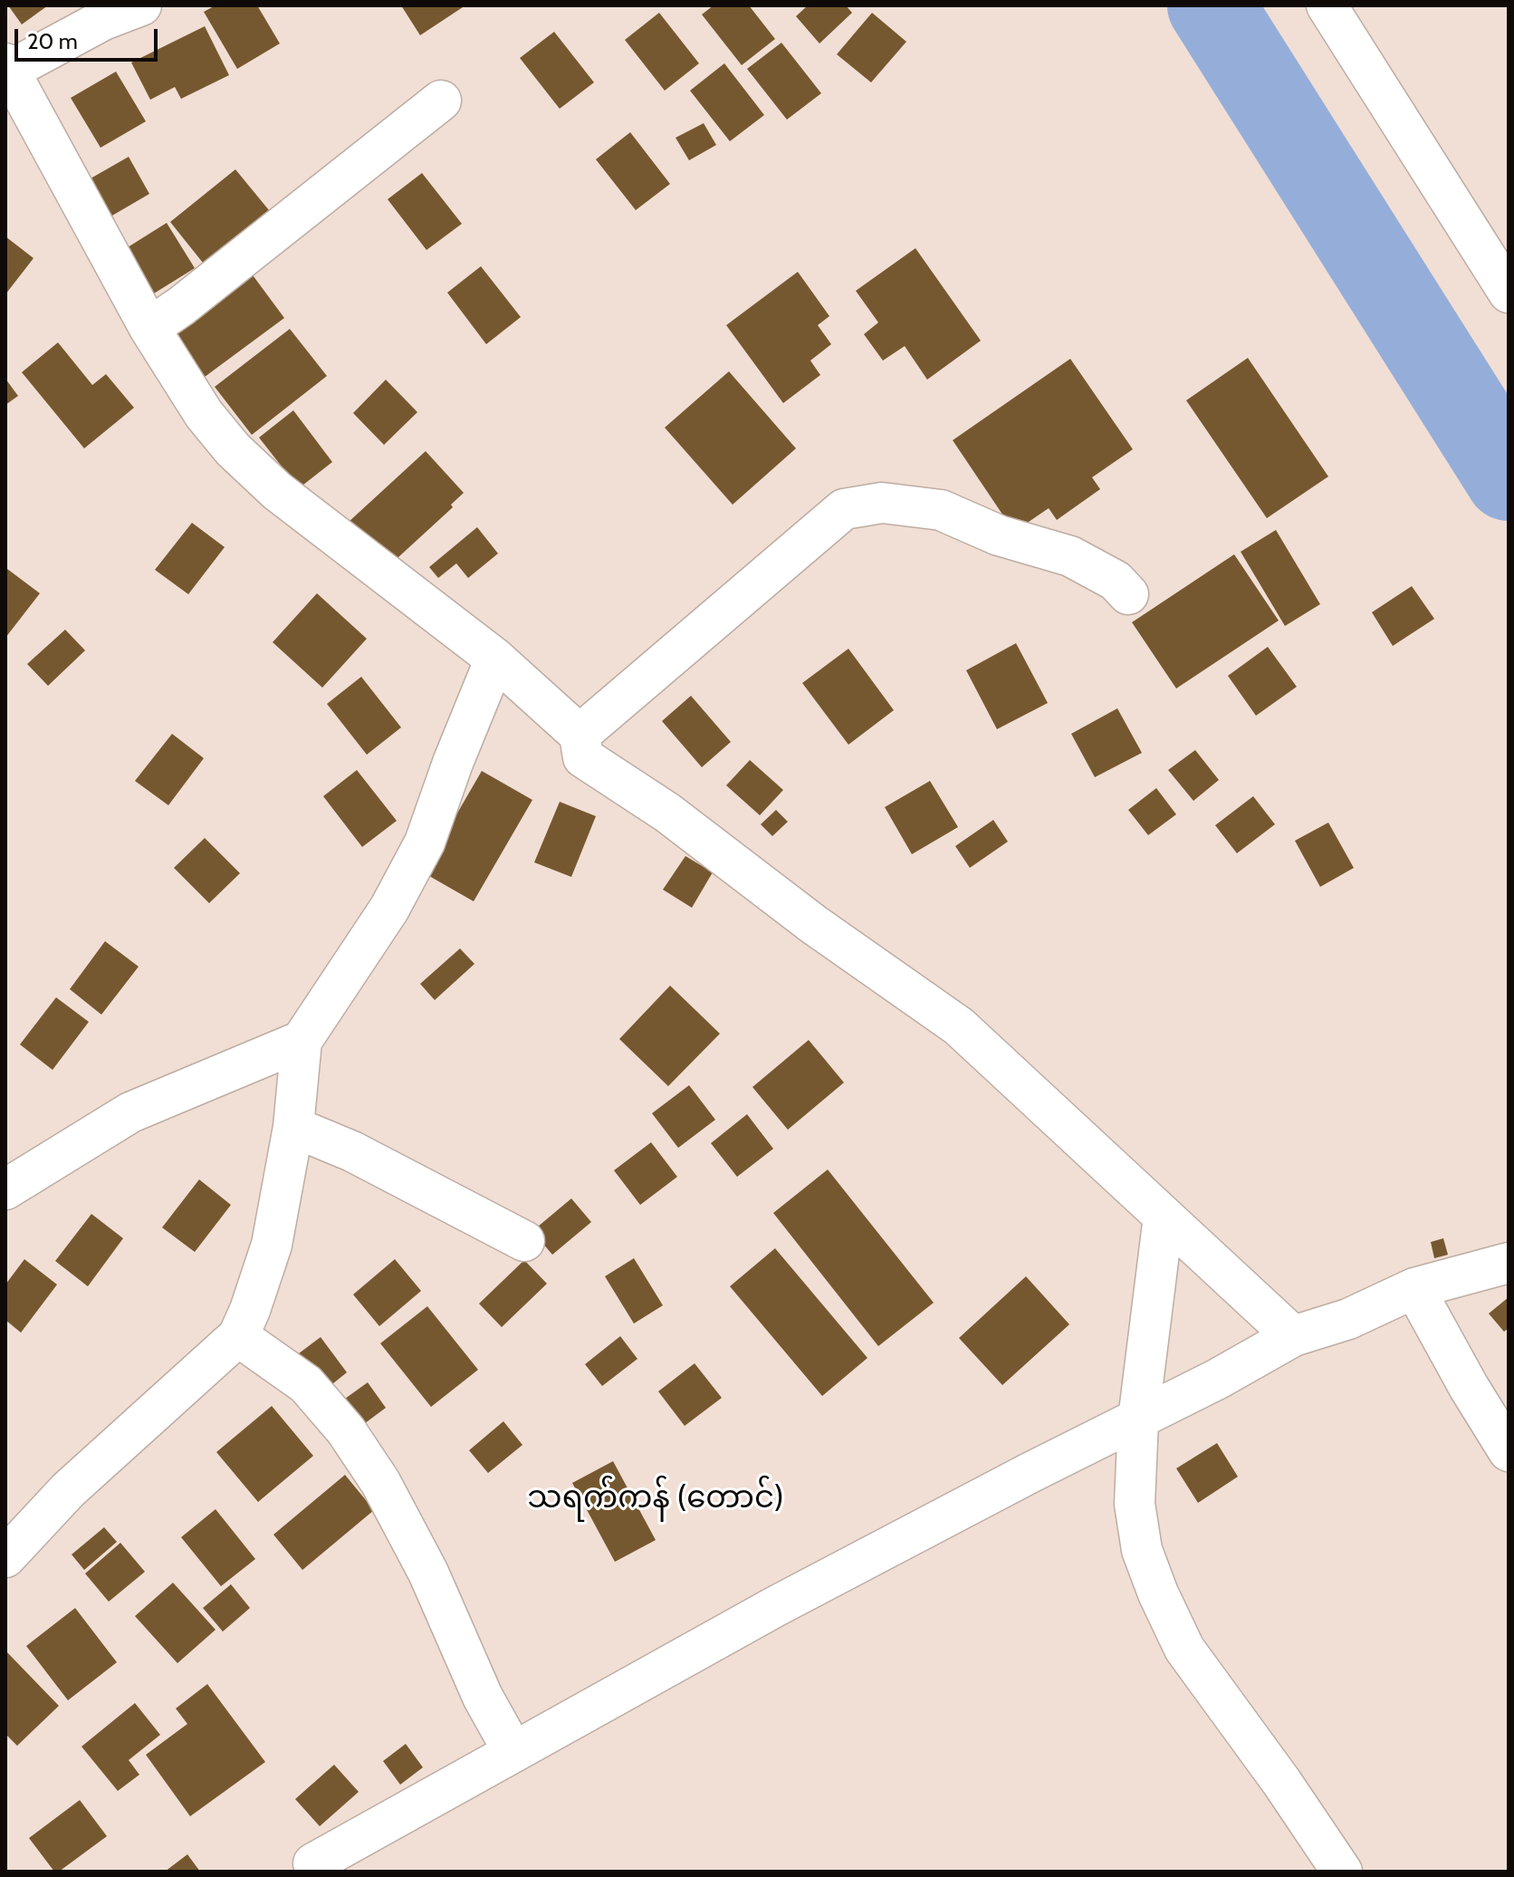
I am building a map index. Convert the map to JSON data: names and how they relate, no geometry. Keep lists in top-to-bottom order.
{
  "districts": ["သရက်ကန် (တောင်)"],
  "scale_bar": "20 m"
}
